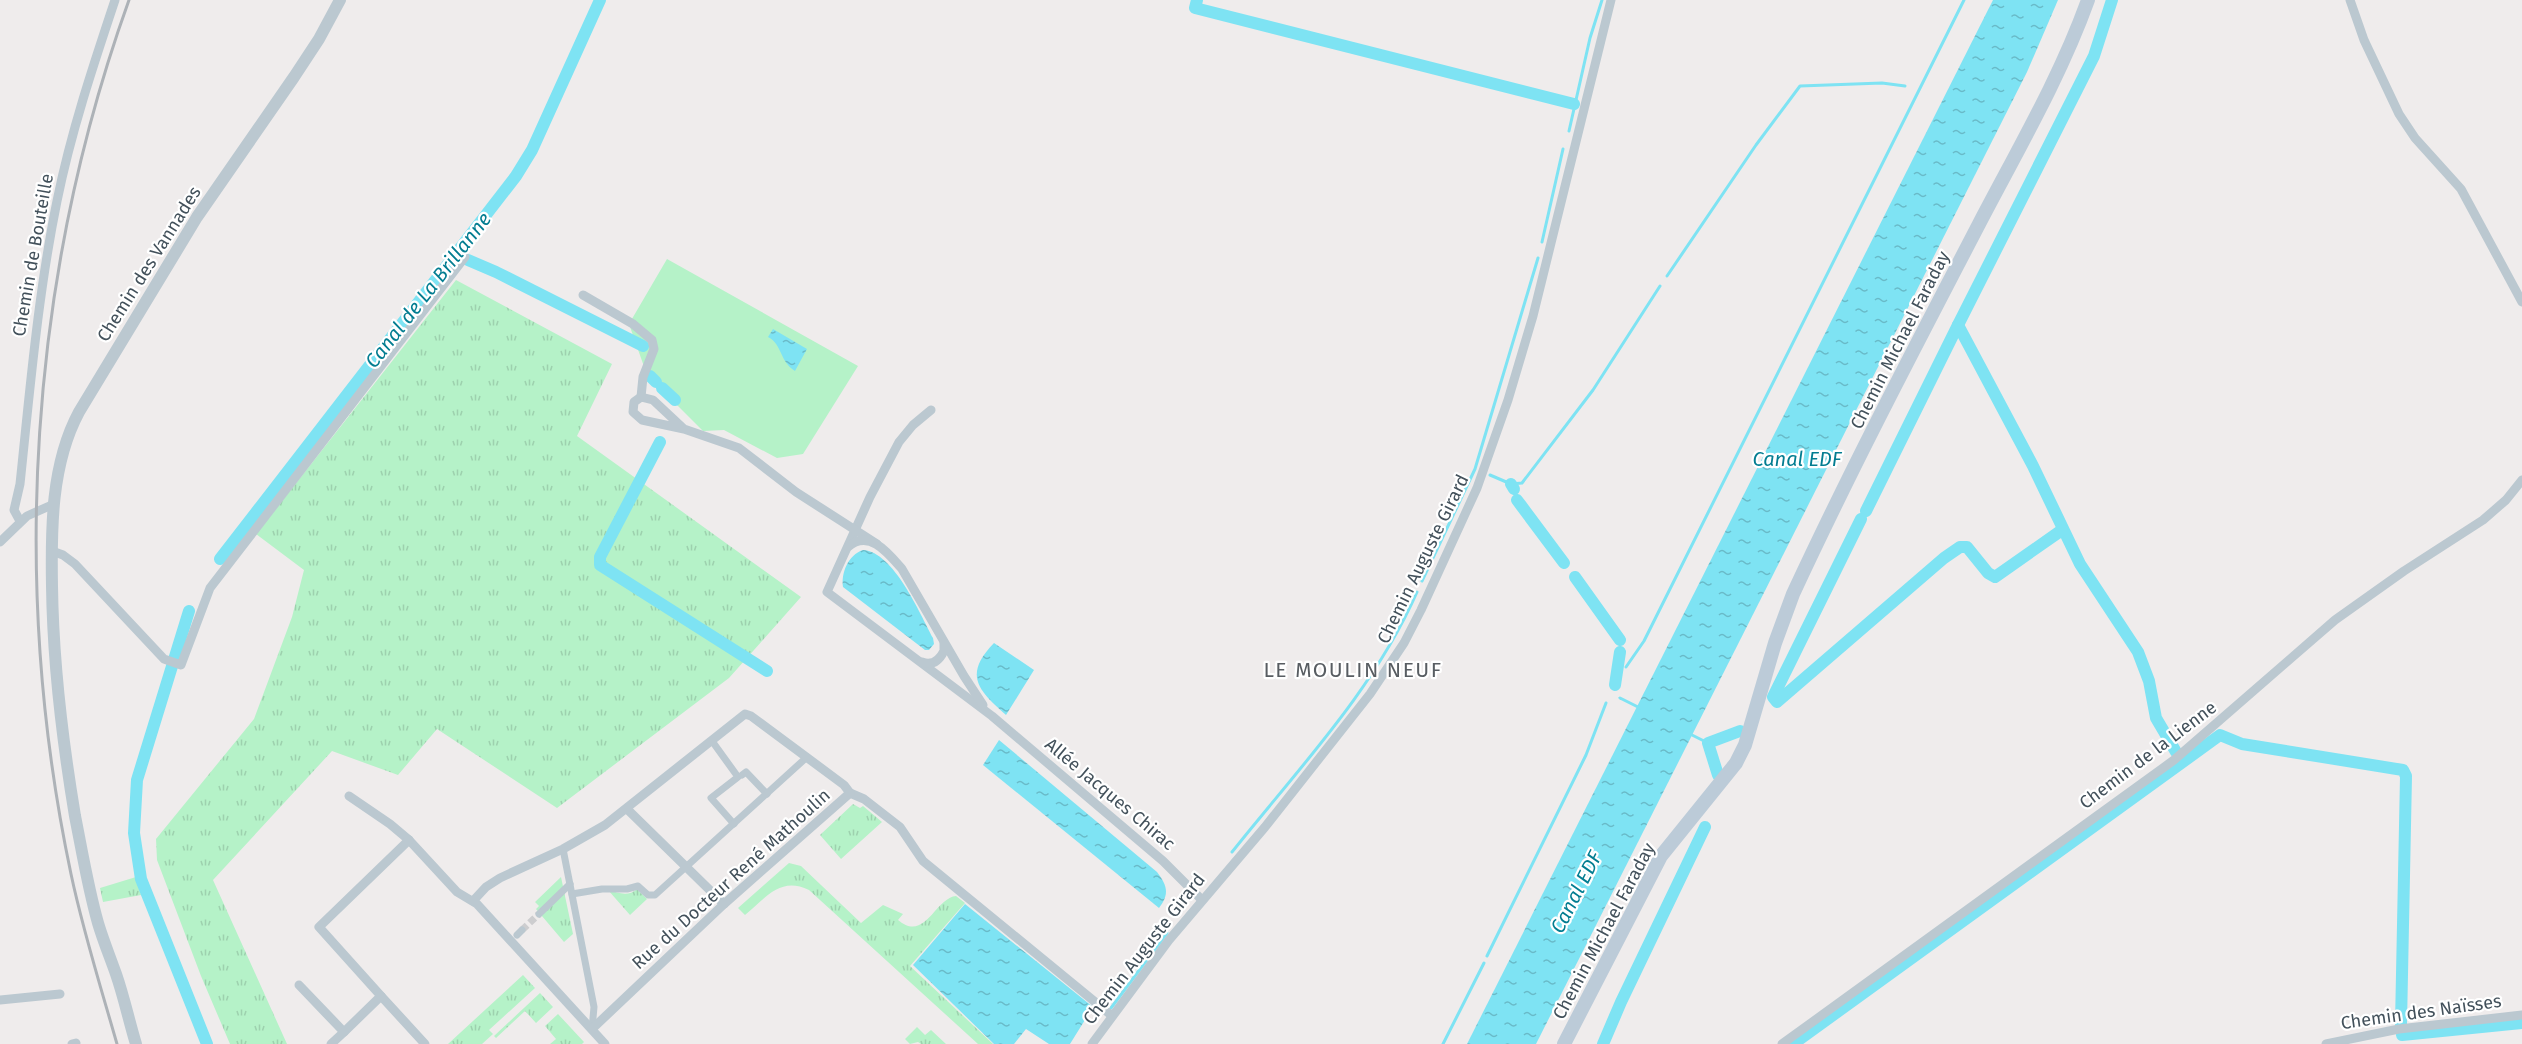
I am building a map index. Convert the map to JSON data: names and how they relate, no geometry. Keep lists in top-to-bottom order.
{
  "streets": {
    "main road": ["Chemin Michael Faraday"],
    "street": [
      "Chemin de Bouteille",
      "Chemin des Vannades",
      "Chemin Auguste Girard",
      "Chemin de la Lienne",
      "Allée Jacques Chirac",
      "Rue du Docteur René Mathoulin",
      "Chemin des Naïsses"
    ]
  },
  "crossings": [
    ["Chemin Auguste Girard", "Allée Jacques Chirac"],
    ["Chemin Auguste Girard", "Rue du Docteur René Mathoulin"]
  ],
  "districts": ["LE MOULIN NEUF"],
  "water": ["Canal de La Brillanne", "Canal EDF"]
}
